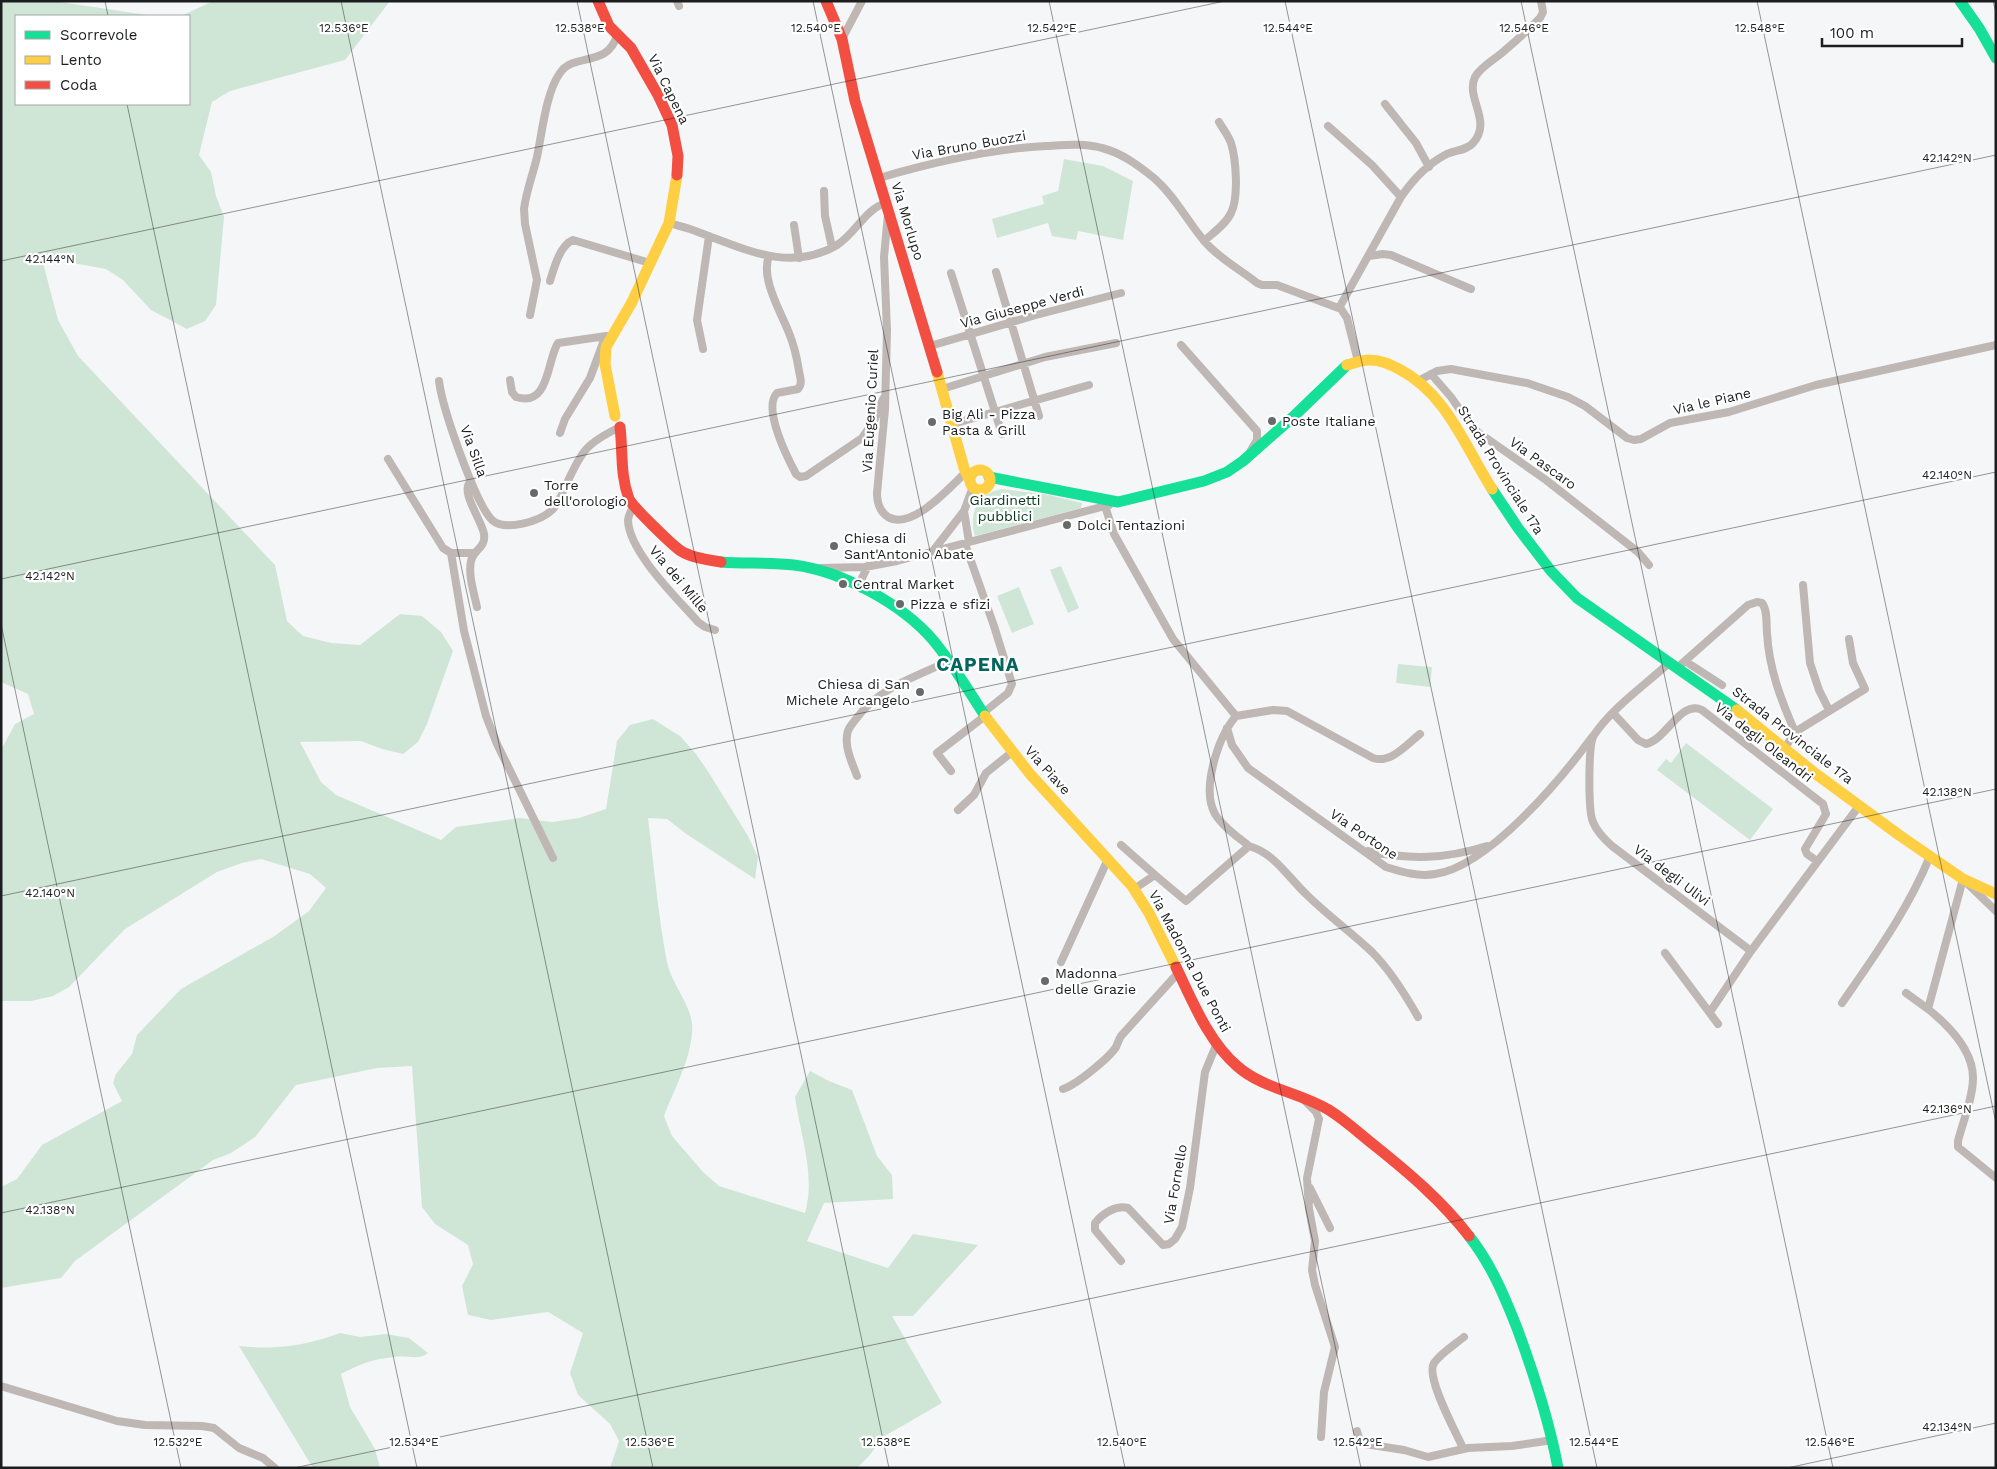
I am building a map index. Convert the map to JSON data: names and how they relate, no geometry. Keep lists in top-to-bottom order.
{
  "streets": {
    "main road": [
      "Via Capena",
      "Via Morlupo",
      "Strada Provinciale 17a",
      "Via Piave",
      "Via Madonna Due Ponti"
    ],
    "street": [
      "Via Bruno Buozzi",
      "Via Giuseppe Verdi",
      "Via le Piane",
      "Via Eugenio Curiel",
      "Via Silla",
      "Via Pascaro",
      "Via dei Mille",
      "Via degli Oleandri",
      "Via Portone",
      "Via degli Ulivi",
      "Via Fornello"
    ]
  },
  "crossings": [
    ["Via Bruno Buozzi", "Via Morlupo"],
    ["Via Morlupo", "Via Giuseppe Verdi"],
    ["Via Morlupo", "Via Eugenio Curiel"],
    ["Via le Piane", "Via Pascaro"],
    ["Via le Piane", "Strada Provinciale 17a"],
    ["Via dei Mille", "Via Piave"],
    ["Via Piave", "Via Madonna Due Ponti"],
    ["Via Portone", "Via degli Ulivi"],
    ["Via Madonna Due Ponti", "Via Fornello"]
  ],
  "districts": ["CAPENA"],
  "parks": ["Giardinetti pubblici"],
  "places": [
    "Poste Italiane",
    "Big Alì - Pizza Pasta & Grill",
    "Torre dell'orologio",
    "Dolci Tentazioni",
    "Chiesa di Sant'Antonio Abate",
    "Central Market",
    "Pizza e sfizi",
    "Chiesa di San Michele Arcangelo",
    "Madonna delle Grazie"
  ],
  "legend": ["Scorrevole", "Lento", "Coda"],
  "scale_bar": "100 m",
  "coordinates": [
    "12.536°E",
    "12.538°E",
    "12.540°E",
    "12.542°E",
    "12.544°E",
    "12.546°E",
    "12.548°E",
    "42.142°N",
    "42.144°N",
    "42.140°N",
    "42.138°N",
    "42.136°N",
    "42.134°N",
    "12.532°E",
    "12.534°E"
  ]
}
